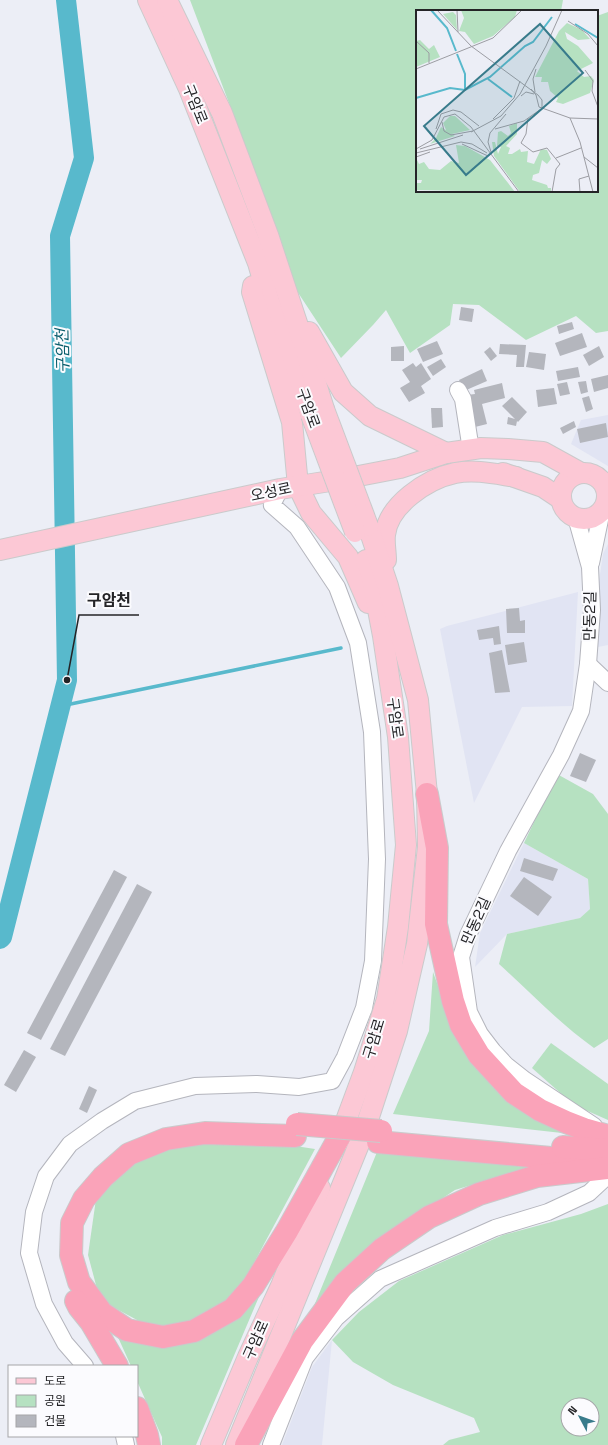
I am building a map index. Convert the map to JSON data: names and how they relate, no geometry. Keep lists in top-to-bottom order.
{
  "streets": {
    "main road": ["구암로", "오성로"],
    "street": ["만동2길"]
  },
  "water": ["구암천"],
  "places": ["구암천"],
  "legend": ["도로", "공원", "건물"],
  "north": "top left"
}
